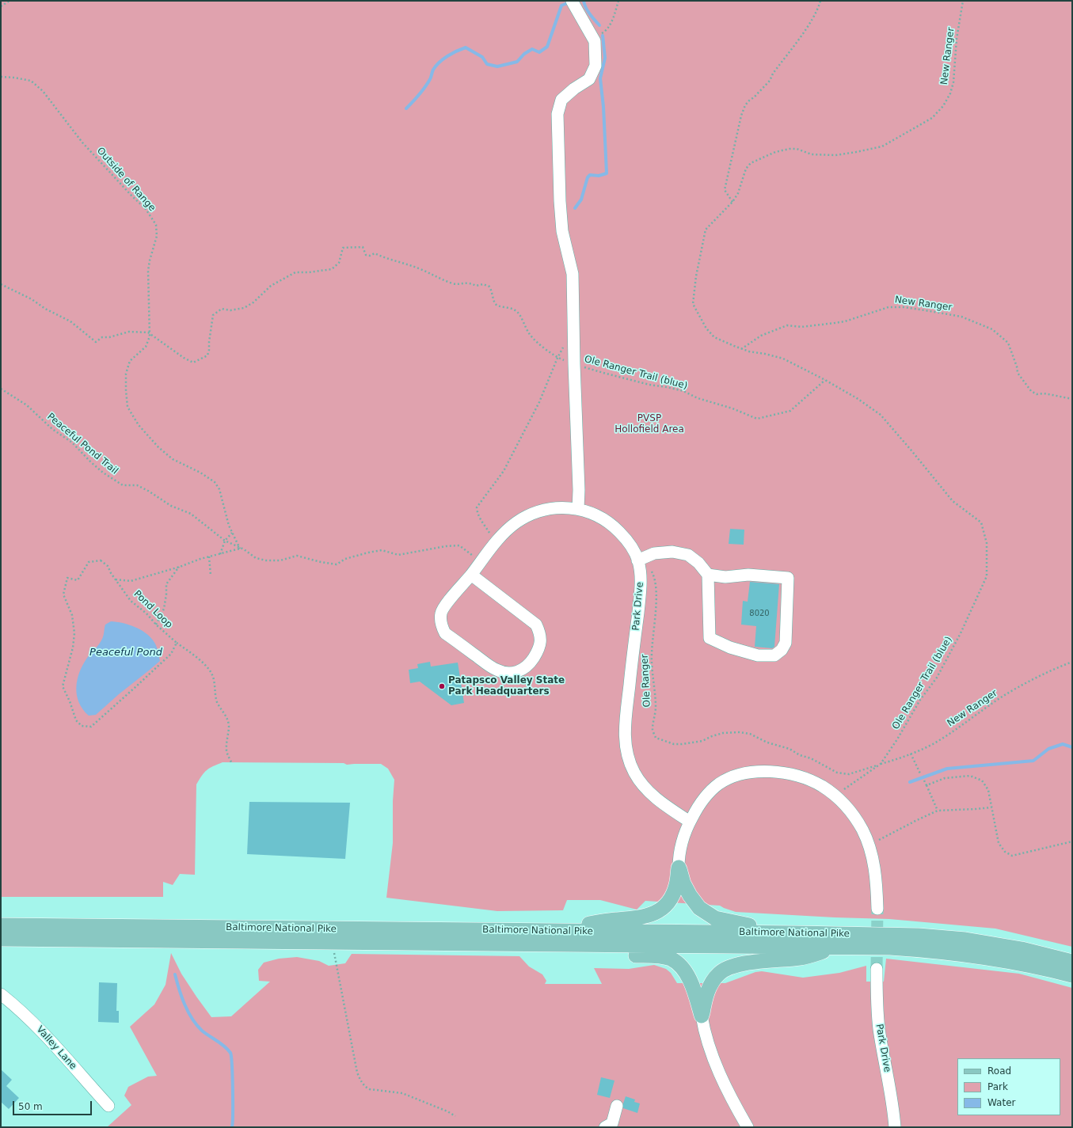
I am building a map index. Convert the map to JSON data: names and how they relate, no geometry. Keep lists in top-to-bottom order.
{
  "streets": {
    "main road": ["Baltimore National Pike"],
    "street": ["Park Drive", "Valley Lane"],
    "path": [
      "New Ranger",
      "Outside of Range",
      "Ole Ranger Trail (blue)",
      "Peaceful Pond Trail",
      "Pond Loop",
      "Ole Ranger"
    ]
  },
  "crossings": [
    ["New Ranger", "Ole Ranger Trail (blue)"],
    ["New Ranger", "Ole Ranger"],
    ["Outside of Range", "Ole Ranger Trail (blue)"],
    ["Outside of Range", "Peaceful Pond Trail"],
    ["Ole Ranger Trail (blue)", "Ole Ranger"],
    ["Peaceful Pond Trail", "Park Drive"],
    ["Park Drive", "Ole Ranger"]
  ],
  "water": ["Peaceful Pond"],
  "parks": ["PVSP Hollofield Area"],
  "places": ["Patapsco Valley State Park Headquarters"],
  "house_numbers": ["8020"],
  "legend": ["Road", "Park", "Water"],
  "scale_bar": "50 m"
}
